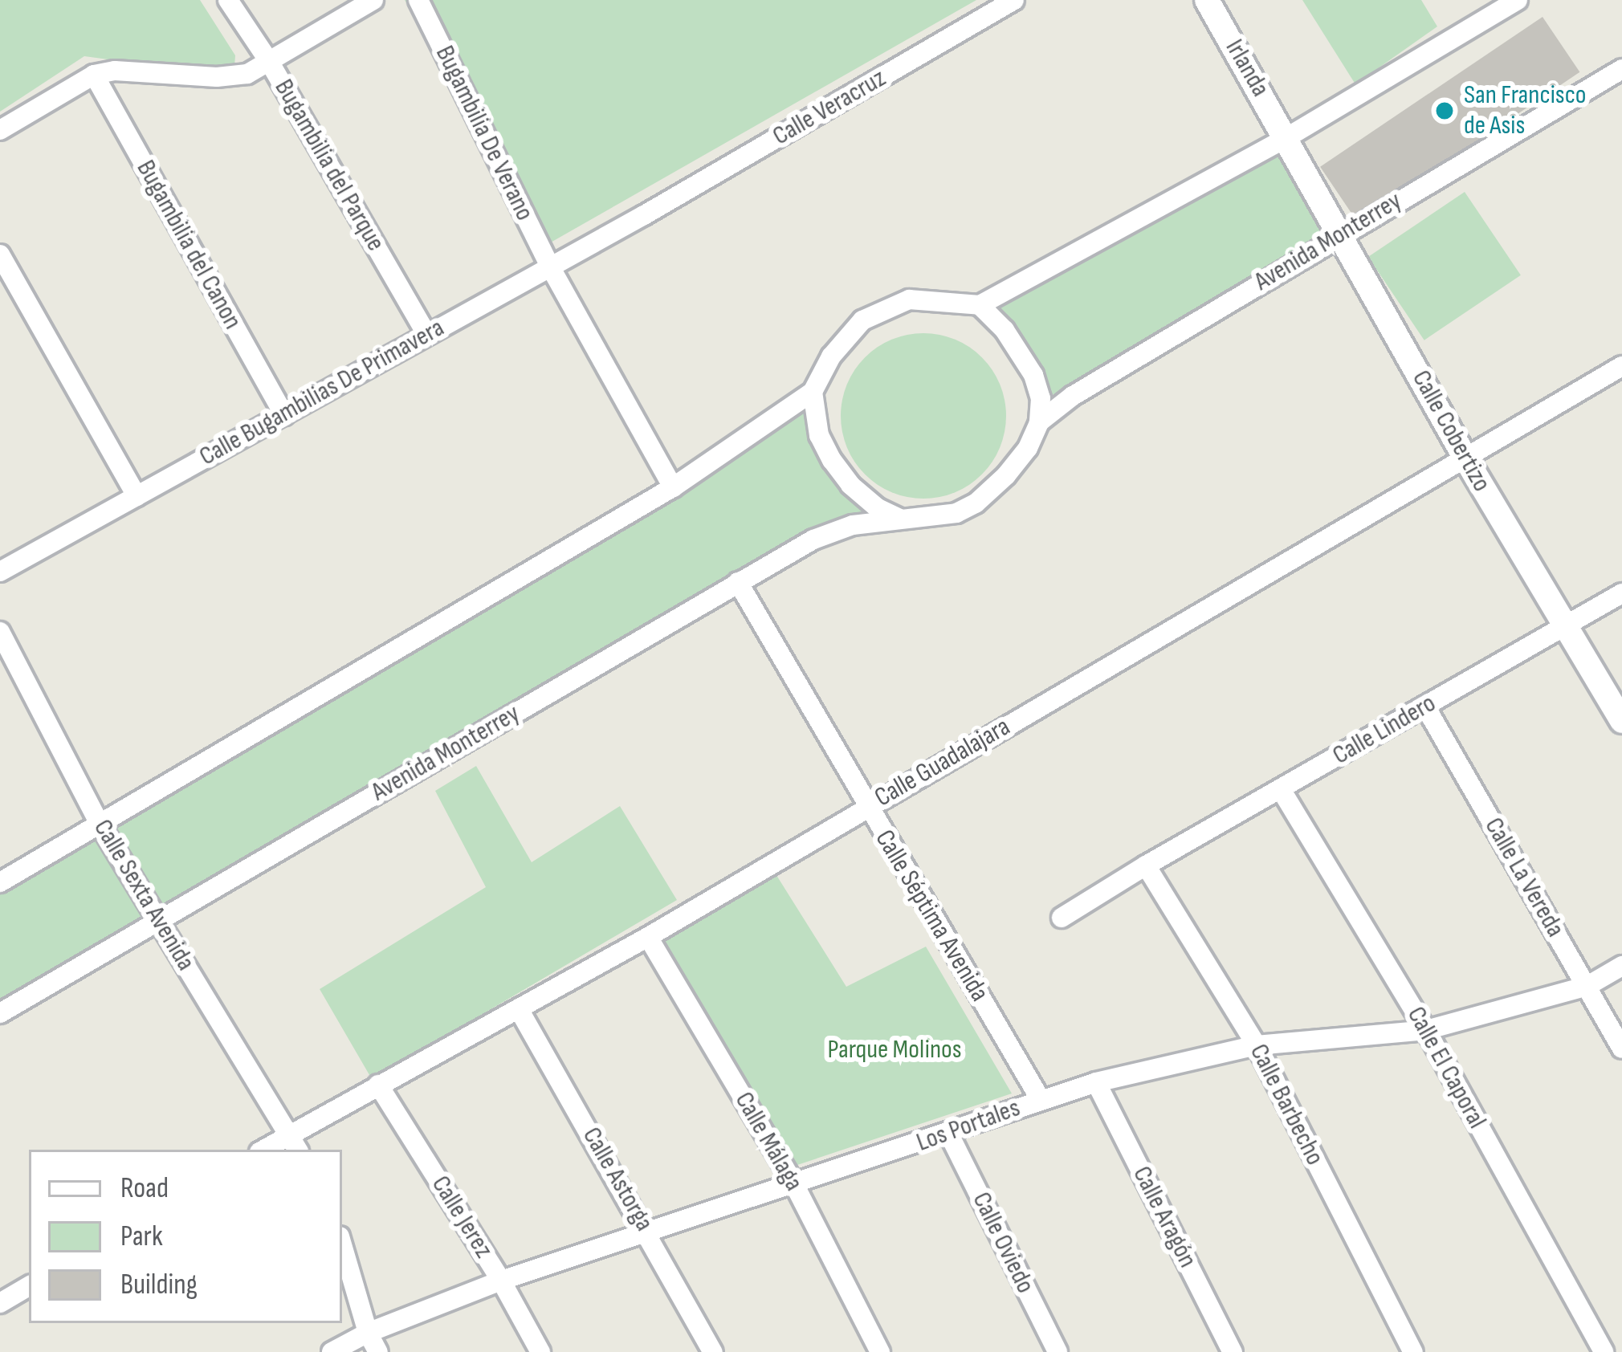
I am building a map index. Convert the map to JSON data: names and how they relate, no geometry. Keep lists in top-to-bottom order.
{
  "streets": {
    "street": [
      "Irlanda",
      "Calle Veracruz",
      "Bugambilia De Verano",
      "Bugambilia del Parque",
      "Avenida Monterrey",
      "Bugambilia del Canon",
      "Calle Bugambilias De Primavera",
      "Calle Cobertizo",
      "Calle Lindero",
      "Calle Guadalajara",
      "Calle La Vereda",
      "Calle Sexta Avenida",
      "Calle Séptima Avenida",
      "Calle El Caporal",
      "Calle Barbecho",
      "Los Portales",
      "Calle Málaga",
      "Calle Astorga",
      "Calle Jerez",
      "Calle Aragón",
      "Calle Oviedo"
    ]
  },
  "crossings": [
    ["Irlanda", "Calle Cobertizo"],
    ["Calle Veracruz", "Calle Bugambilias De Primavera"],
    ["Bugambilia De Verano", "Calle Bugambilias De Primavera"],
    ["Bugambilia del Parque", "Calle Bugambilias De Primavera"],
    ["Avenida Monterrey", "Calle Cobertizo"],
    ["Avenida Monterrey", "Calle Sexta Avenida"],
    ["Avenida Monterrey", "Calle Séptima Avenida"],
    ["Bugambilia del Canon", "Calle Bugambilias De Primavera"],
    ["Calle Cobertizo", "Calle Lindero"],
    ["Calle Cobertizo", "Calle Guadalajara"],
    ["Calle Lindero", "Calle La Vereda"],
    ["Calle Lindero", "Calle El Caporal"],
    ["Calle Lindero", "Calle Barbecho"],
    ["Calle Guadalajara", "Calle Sexta Avenida"],
    ["Calle Guadalajara", "Calle Séptima Avenida"],
    ["Calle Guadalajara", "Calle Málaga"],
    ["Calle Guadalajara", "Calle Astorga"],
    ["Calle Guadalajara", "Calle Jerez"],
    ["Calle La Vereda", "Los Portales"],
    ["Calle Séptima Avenida", "Los Portales"],
    ["Calle El Caporal", "Los Portales"],
    ["Calle Barbecho", "Los Portales"],
    ["Los Portales", "Calle Málaga"],
    ["Los Portales", "Calle Astorga"],
    ["Los Portales", "Calle Jerez"],
    ["Los Portales", "Calle Aragón"],
    ["Los Portales", "Calle Oviedo"]
  ],
  "parks": ["Parque Molinos"],
  "places": ["San Francisco de Asis"],
  "legend": ["Road", "Park", "Building"]
}
